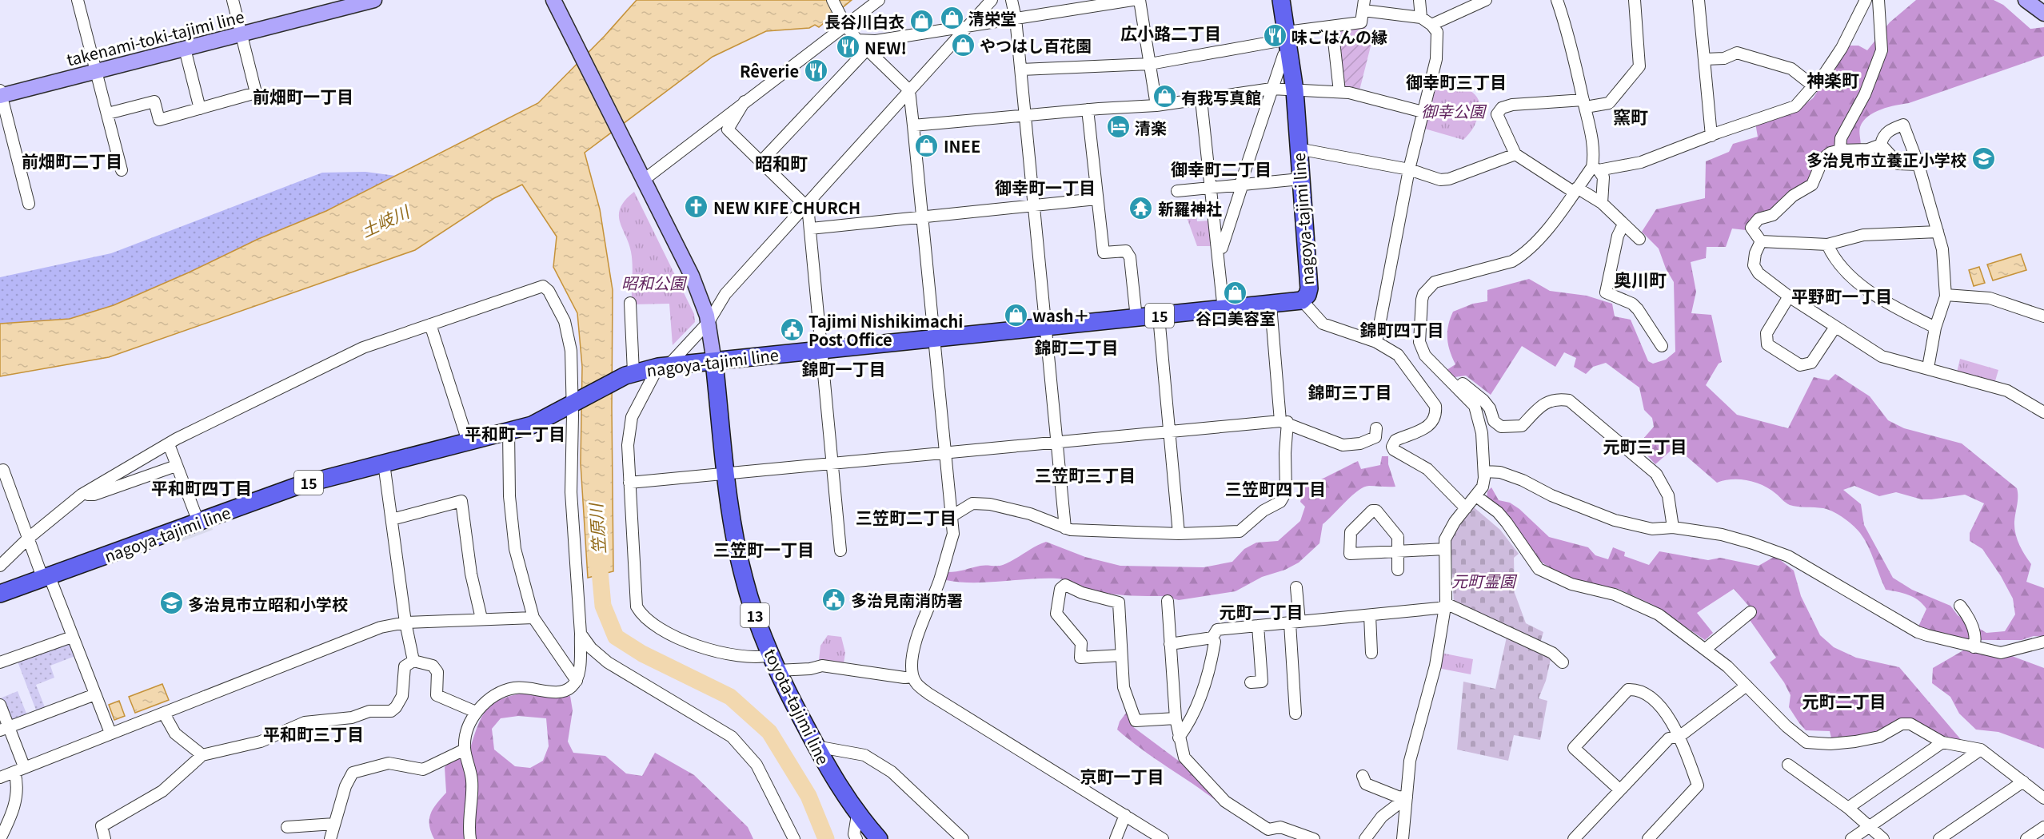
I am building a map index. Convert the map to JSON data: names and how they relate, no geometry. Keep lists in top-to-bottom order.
{
  "streets": {
    "main road": [
      "nagoya-tajimi line",
      "15",
      "13",
      "toyota-tajimi line"
    ],
    "street": ["takenami-toki-tajimi line"]
  },
  "crossings": [
    ["nagoya-tajimi line", "toyota-tajimi line"]
  ],
  "districts": [
    "広小路二丁目",
    "神楽町",
    "御幸町三丁目",
    "前畑町一丁目",
    "窯町",
    "前畑町二丁目",
    "昭和町",
    "御幸町二丁目",
    "御幸町一丁目",
    "奥川町",
    "平野町一丁目",
    "錦町四丁目",
    "錦町二丁目",
    "錦町一丁目",
    "錦町三丁目",
    "平和町一丁目",
    "元町三丁目",
    "三笠町三丁目",
    "平和町四丁目",
    "三笠町四丁目",
    "三笠町二丁目",
    "三笠町一丁目",
    "元町一丁目",
    "元町二丁目",
    "平和町三丁目",
    "京町一丁目"
  ],
  "water": ["土岐川", "笠原川"],
  "parks": ["御幸公園", "昭和公園", "元町霊園"],
  "places": {
    "shop": [
      "清栄堂",
      "長谷川白衣",
      "やつはし百花園",
      "有我写真館",
      "INEE",
      "谷口美容室",
      "wash＋"
    ],
    "restaurant": ["味ごはんの縁", "NEW!", "Rêverie"],
    "hotel": ["清楽"],
    "school or university": ["多治見市立養正小学校", "多治見市立昭和小学校"],
    "church": ["NEW KIFE CHURCH"],
    "temple": ["新羅神社"],
    "public building": ["Tajimi Nishikimachi Post Office", "多治見南消防署"]
  }
}
